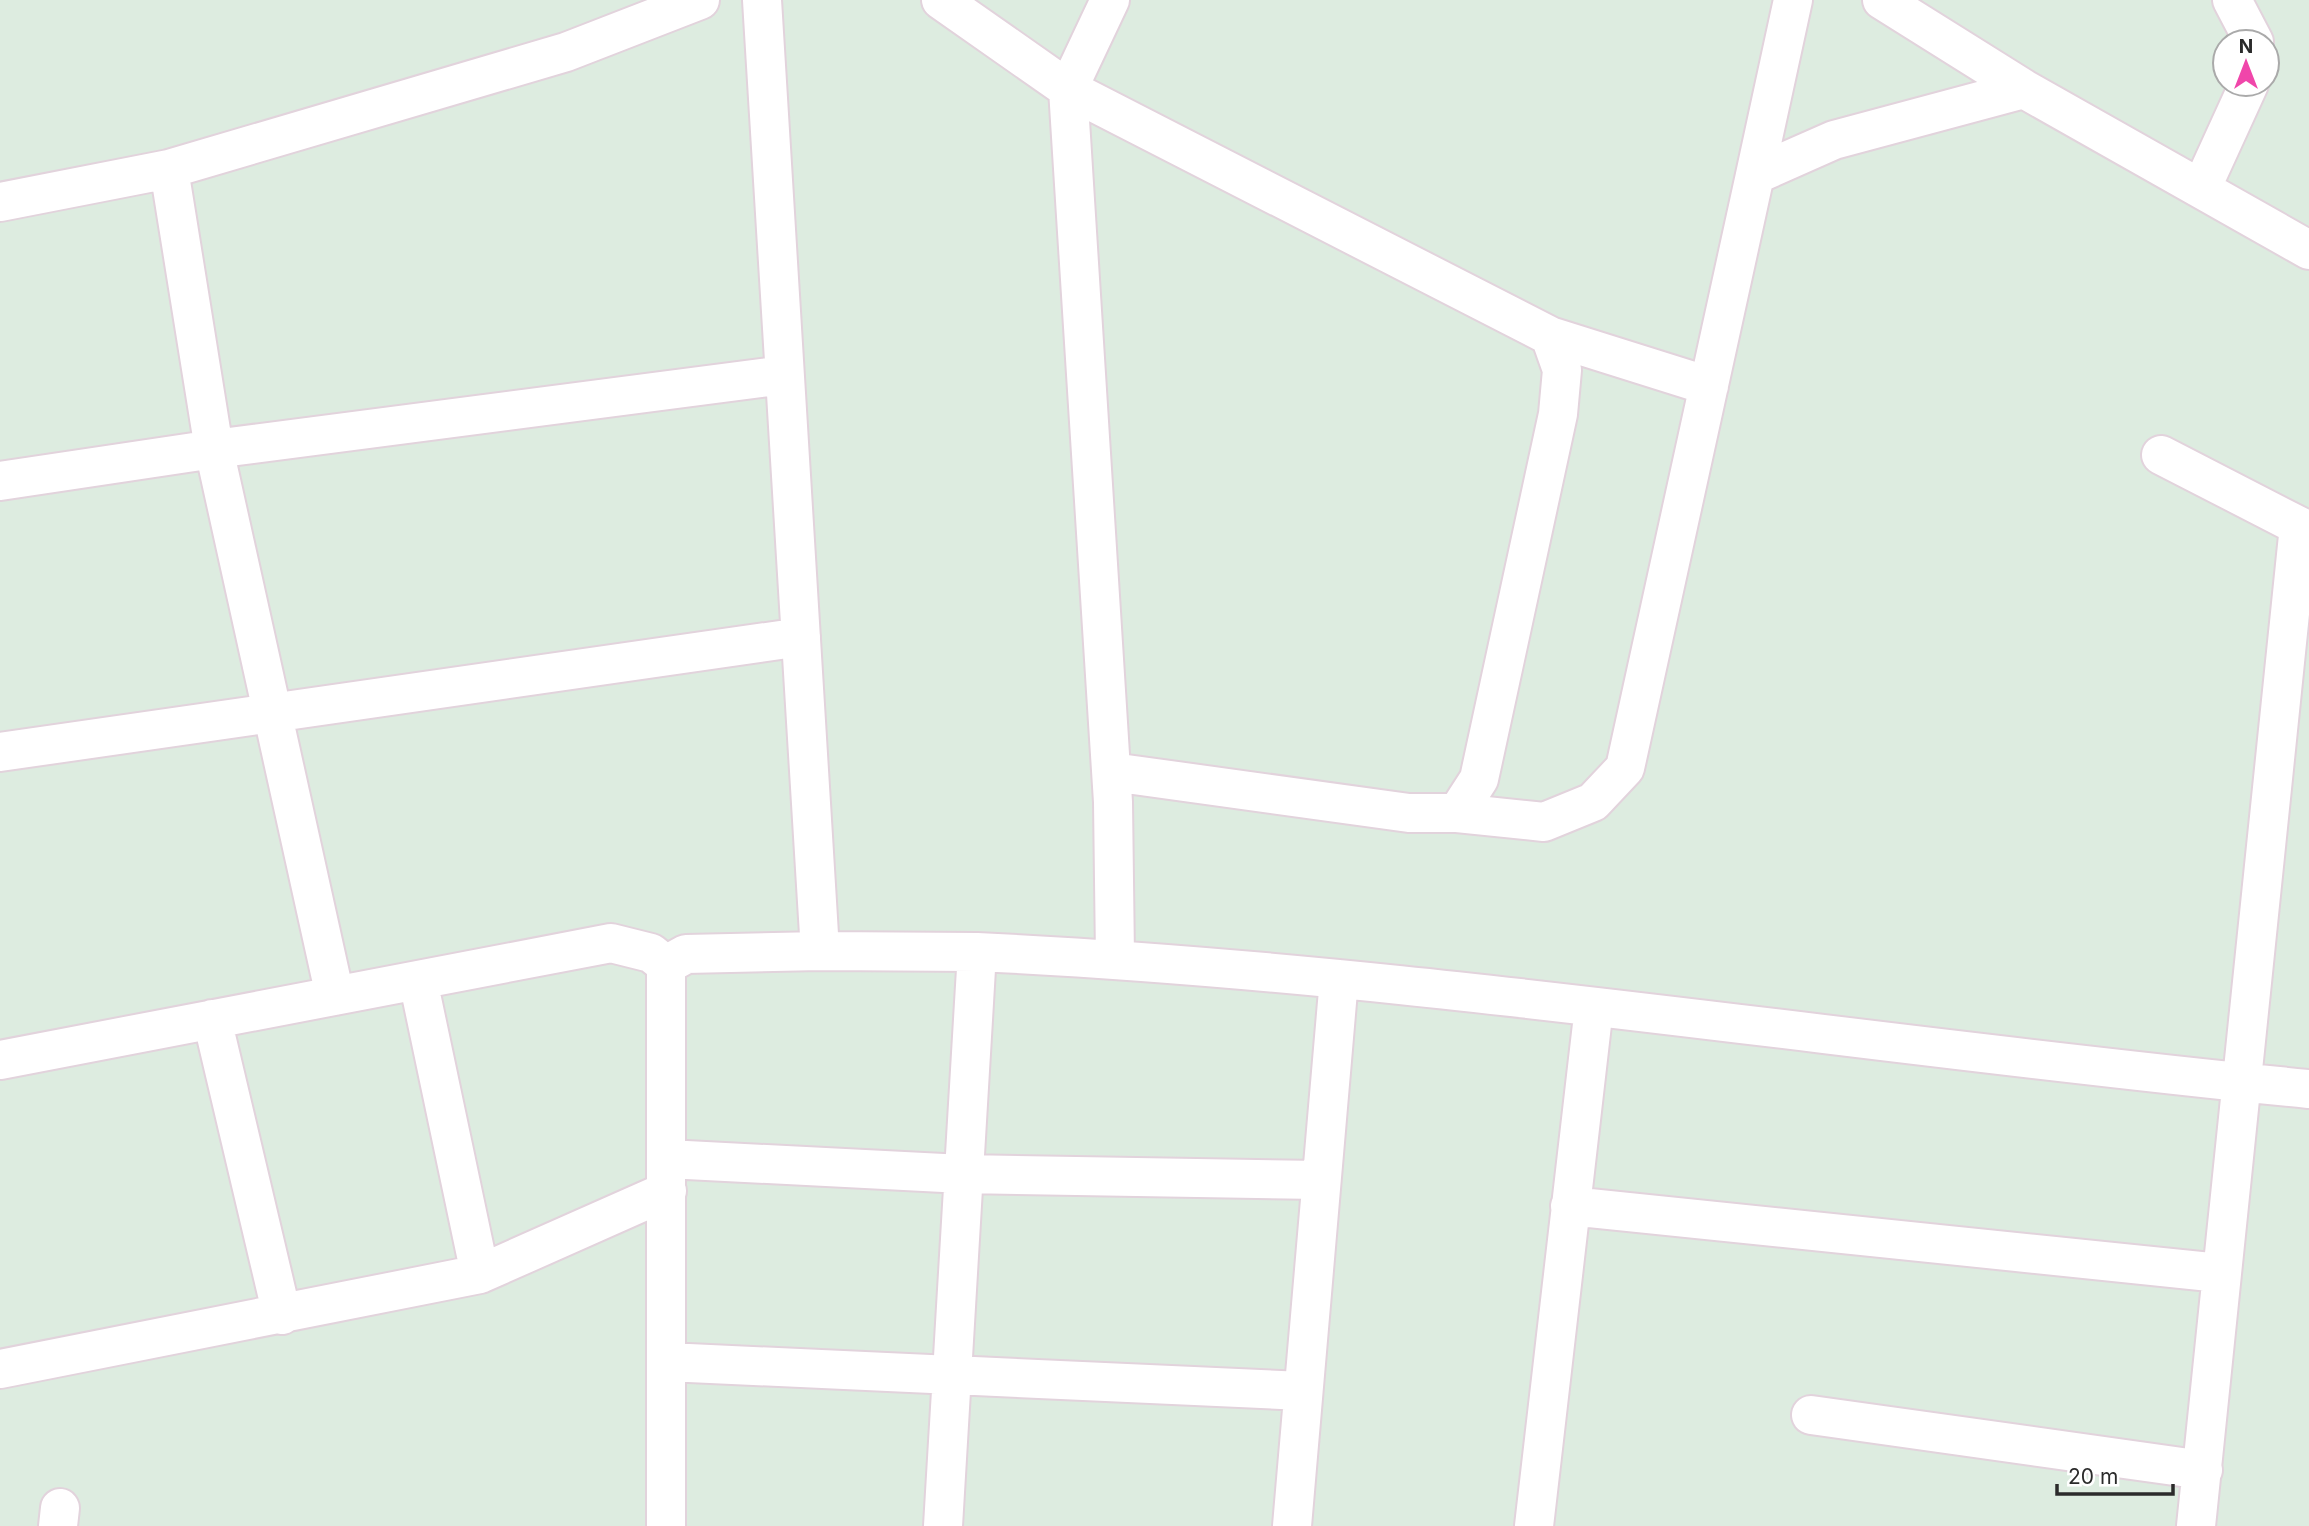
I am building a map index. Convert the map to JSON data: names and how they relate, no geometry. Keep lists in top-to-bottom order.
{
  "scale_bar": "20 m",
  "north": "top"
}
